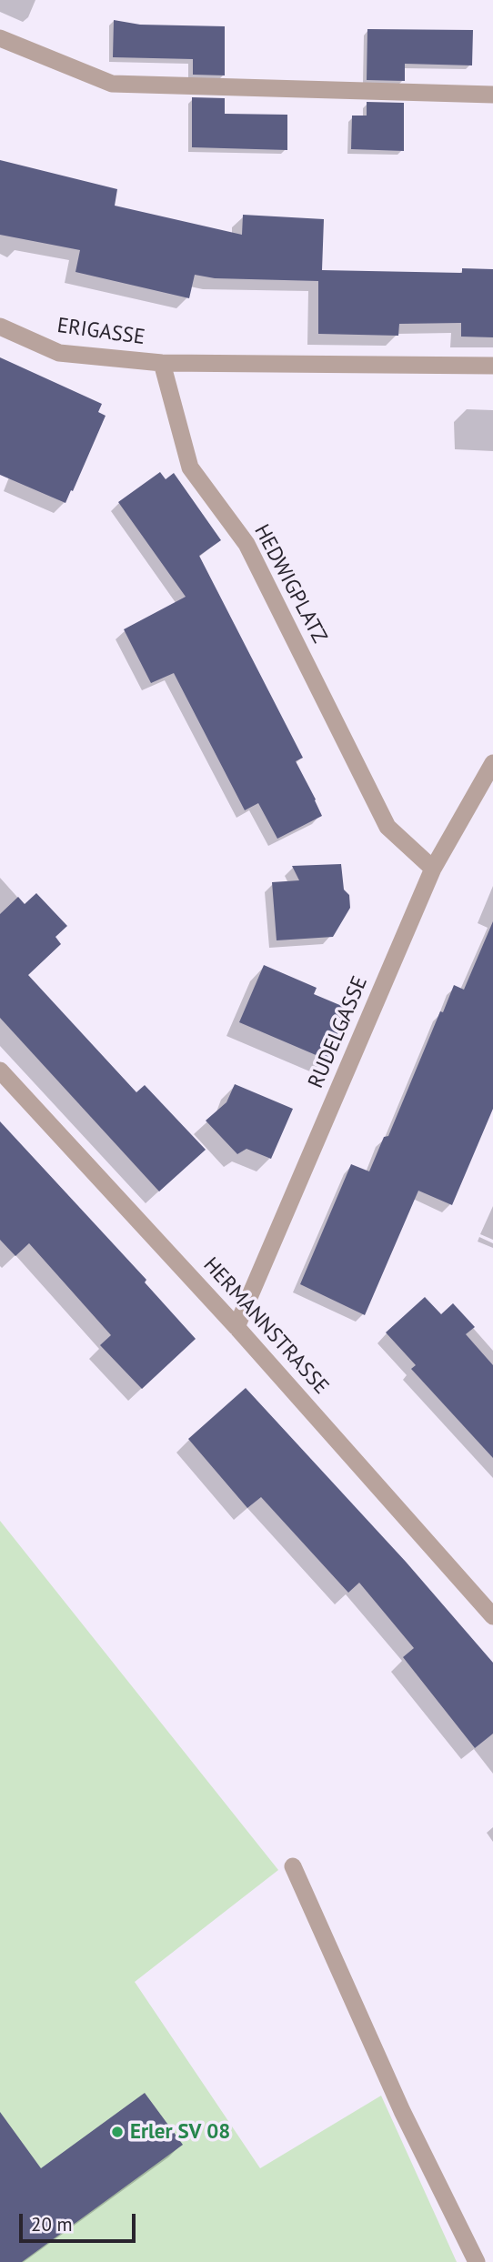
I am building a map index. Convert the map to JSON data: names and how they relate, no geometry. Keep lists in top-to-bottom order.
{
  "streets": {
    "street": [
      "ERIGASSE",
      "HEDWIGPLATZ",
      "RUDELGASSE",
      "HERMANNSTRASSE"
    ]
  },
  "crossings": [
    ["ERIGASSE", "HEDWIGPLATZ"],
    ["HEDWIGPLATZ", "RUDELGASSE"],
    ["RUDELGASSE", "HERMANNSTRASSE"]
  ],
  "places": ["Erler SV 08"],
  "scale_bar": "20 m"
}
